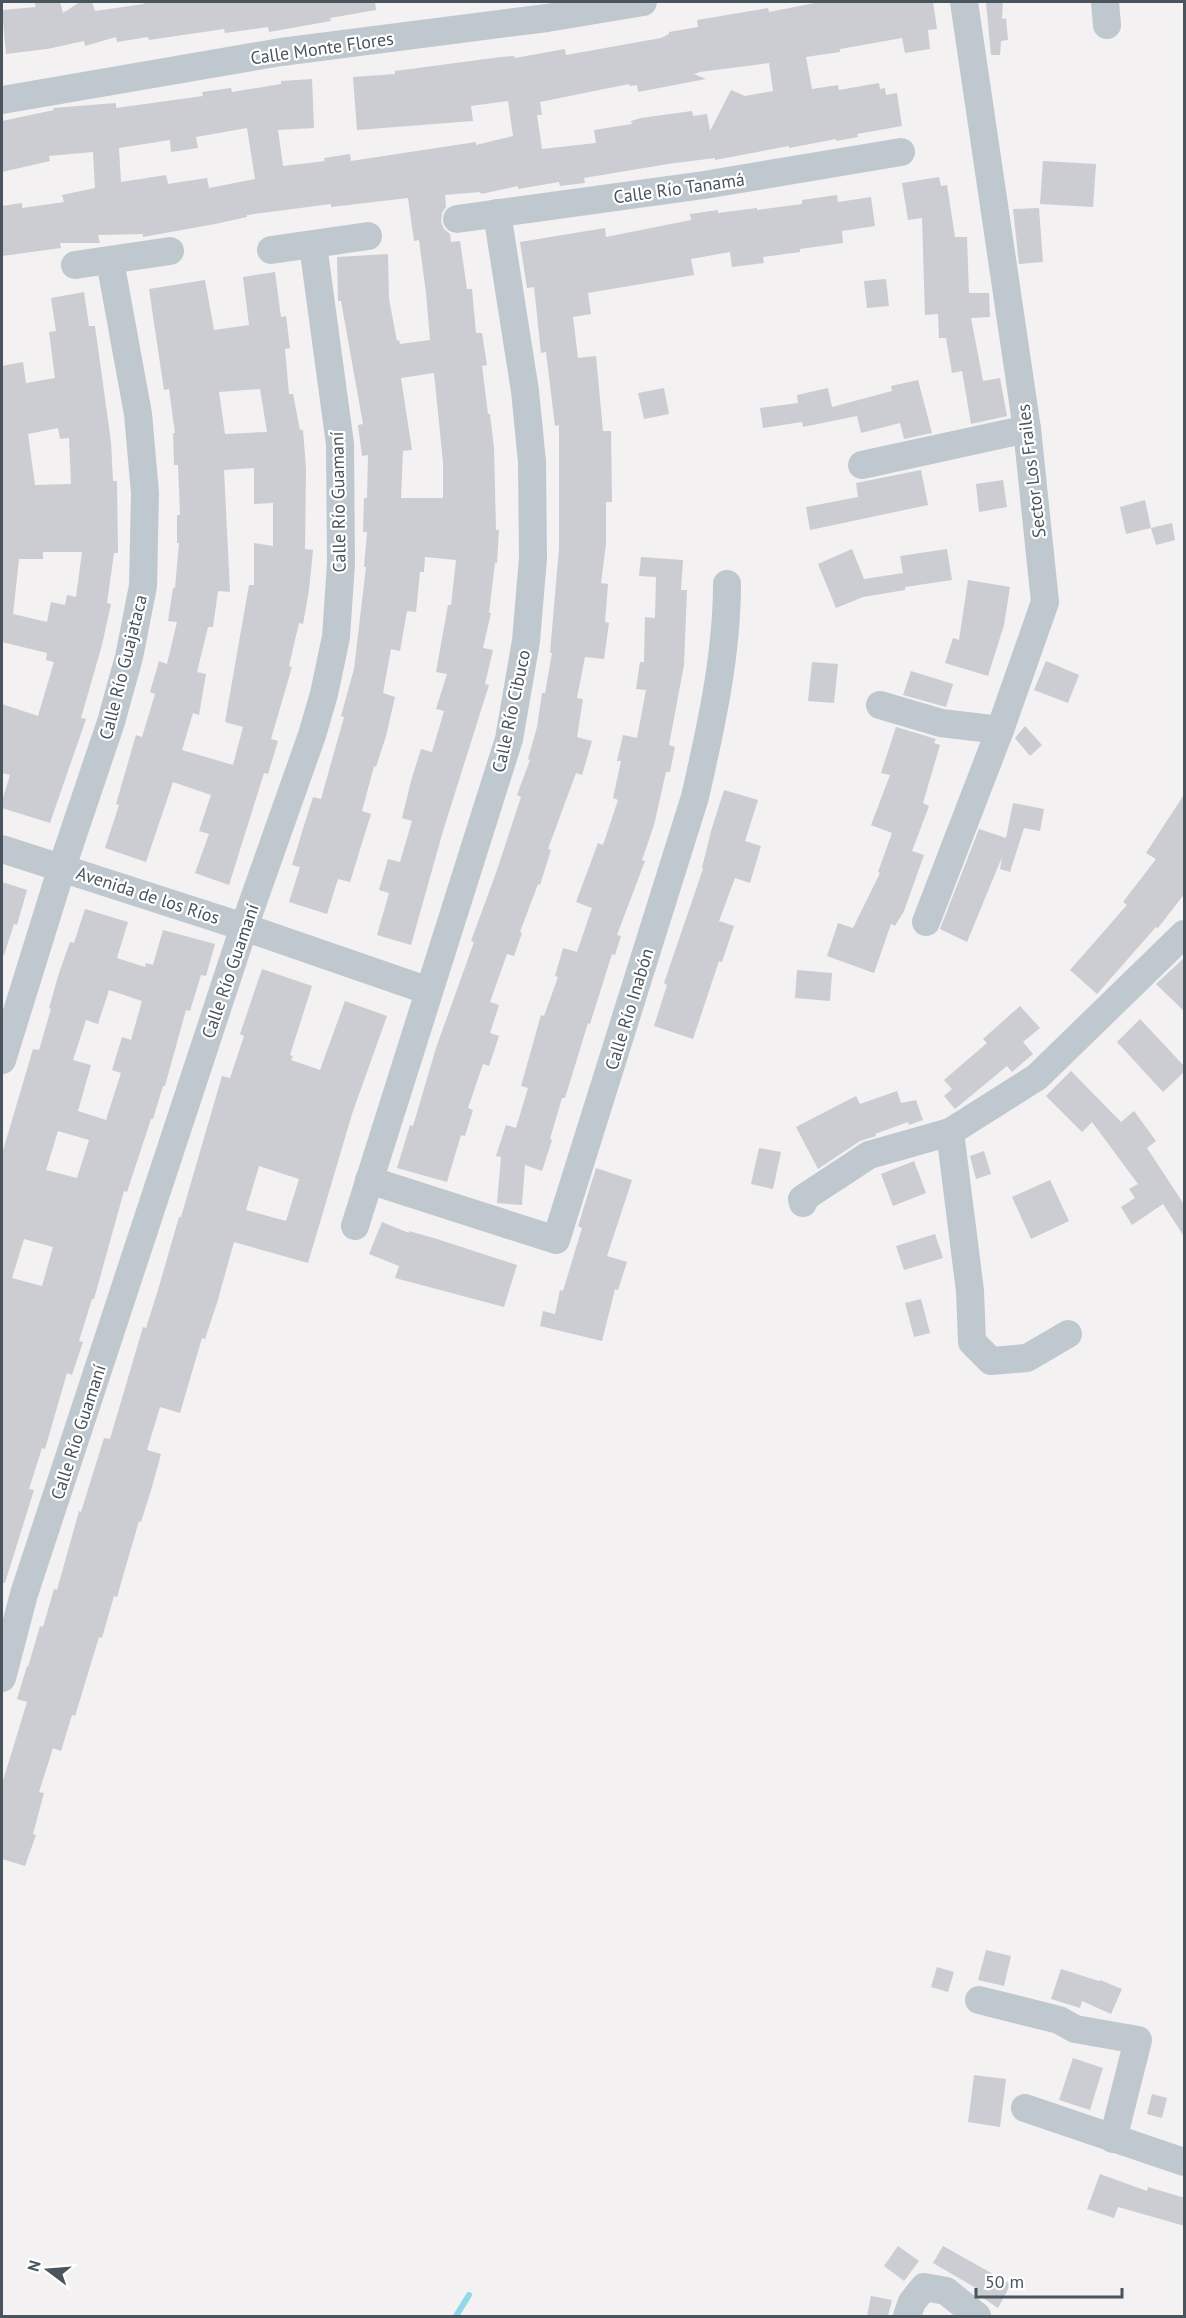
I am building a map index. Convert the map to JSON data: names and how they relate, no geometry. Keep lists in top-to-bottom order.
{
  "streets": {
    "street": [
      "Calle Monte Flores",
      "Calle Río Tanamá",
      "Sector Los Frailes",
      "Calle Río Guamaní",
      "Calle Río Guajataca",
      "Calle Río Cibuco",
      "Avenida de los Ríos",
      "Calle Río Inabón"
    ]
  },
  "crossings": [
    ["Calle Río Tanamá", "Calle Río Cibuco"],
    ["Calle Río Guamaní", "Avenida de los Ríos"],
    ["Calle Río Guajataca", "Avenida de los Ríos"],
    ["Calle Río Cibuco", "Avenida de los Ríos"],
    ["Calle Río Cibuco", "Calle Río Inabón"]
  ],
  "scale_bar": "50 m",
  "north": "left"
}
